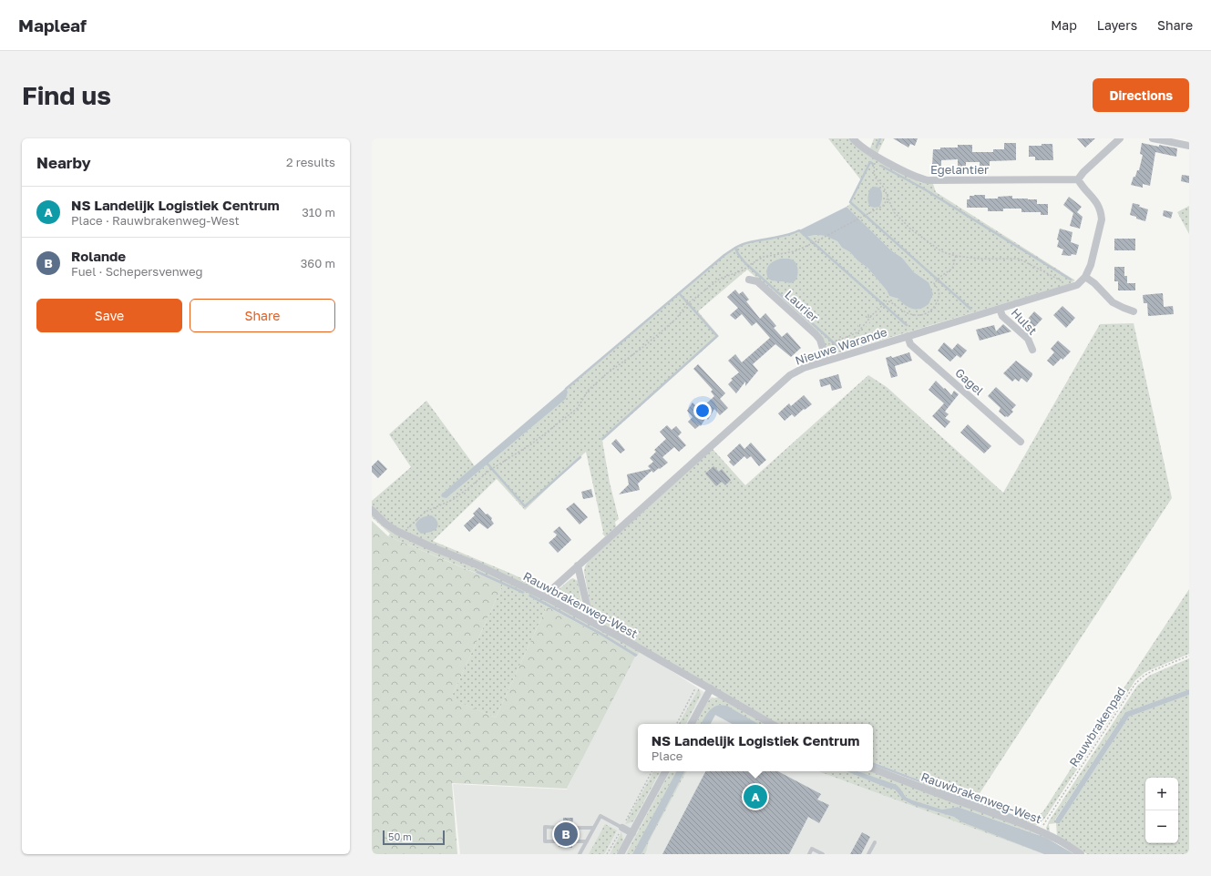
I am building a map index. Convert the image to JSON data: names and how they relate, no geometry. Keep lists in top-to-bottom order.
{
  "streets": {
    "street": [
      "Egelantier",
      "Laurier",
      "Hulst",
      "Nieuwe Warande",
      "Gagel",
      "Rauwbrakenweg-West"
    ],
    "path": ["Rauwbrakenpad"]
  },
  "crossings": [
    ["Laurier", "Nieuwe Warande"],
    ["Hulst", "Nieuwe Warande"],
    ["Nieuwe Warande", "Gagel"],
    ["Nieuwe Warande", "Rauwbrakenweg-West"],
    ["Rauwbrakenweg-West", "Rauwbrakenpad"]
  ],
  "scale_bar": "50 m",
  "page": {
    "header": "Mapleaf",
    "nav": ["Map", "Layers", "Share"],
    "buttons": [
      "Directions",
      ["Save", "Share"]
    ],
    "title": "Find us",
    "heading": ["Nearby", "2 results"],
    "list": [
      {
        "mark": "A",
        "name": "NS Landelijk Logistiek Centrum",
        "note": "Place · Rauwbrakenweg-West",
        "value": "310 m"
      },
      {
        "mark": "B",
        "name": "Rolande",
        "note": "Fuel · Schepersvenweg",
        "value": "360 m"
      }
    ],
    "popup": ["NS Landelijk Logistiek Centrum", "Place"],
    "map_buttons": ["+", "−"],
    "pins": ["A", "B"],
    "scale": "50 m"
  }
}
